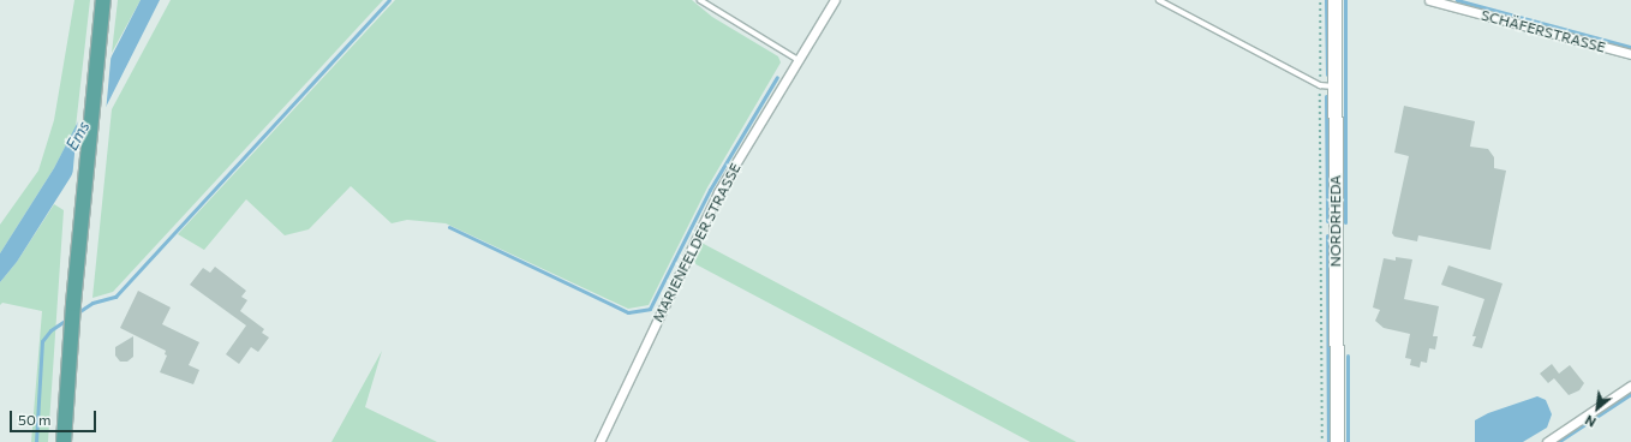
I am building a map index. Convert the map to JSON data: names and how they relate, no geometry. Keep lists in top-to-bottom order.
{
  "streets": {
    "main road": ["NORDRHEDA"],
    "street": ["SCHÄFERSTRASSE", "MARIENFELDER STRASSE"]
  },
  "water": ["Ems"],
  "scale_bar": "50 m",
  "north": "bottom left"
}
